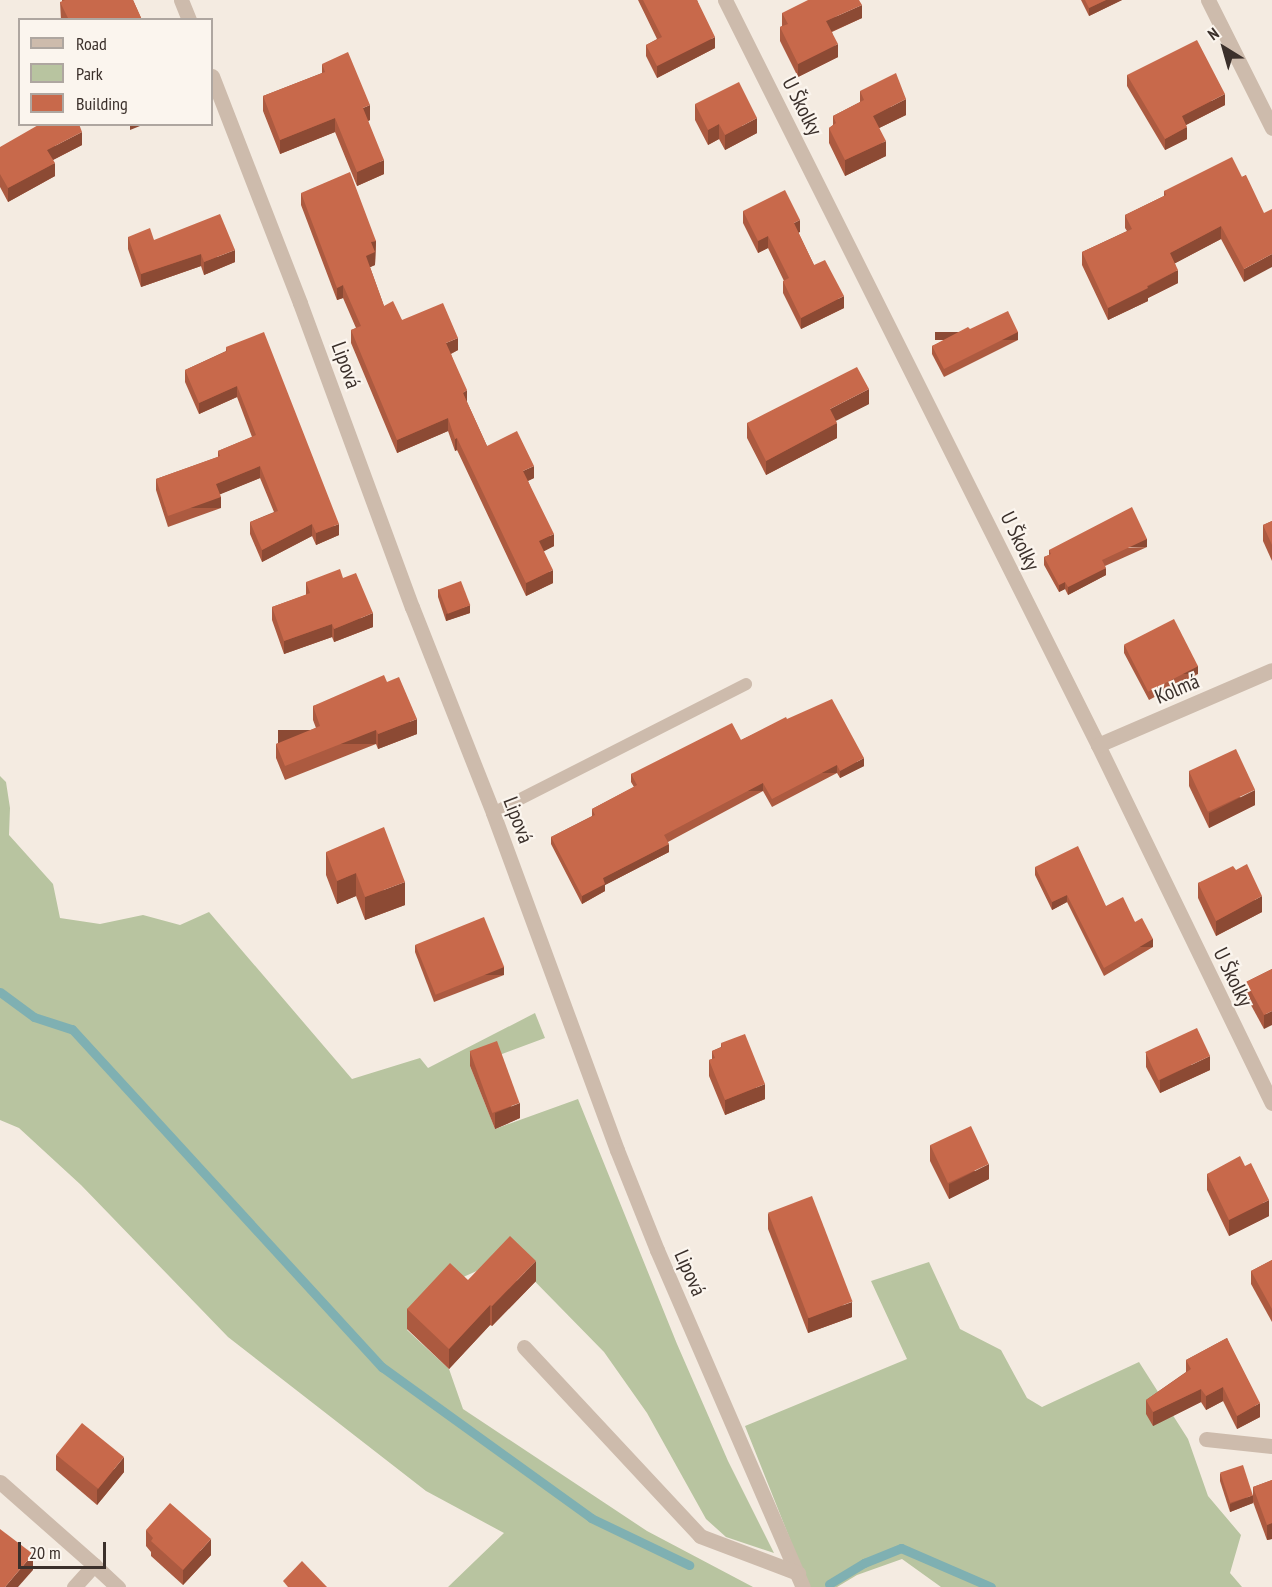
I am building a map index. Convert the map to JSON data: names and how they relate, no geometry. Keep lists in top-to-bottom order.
{
  "streets": {
    "street": ["U Školky", "Lipová", "Kolmá"]
  },
  "crossings": [
    ["U Školky", "Kolmá"]
  ],
  "legend": ["Road", "Park", "Building"],
  "scale_bar": "20 m",
  "north": "top left"
}
